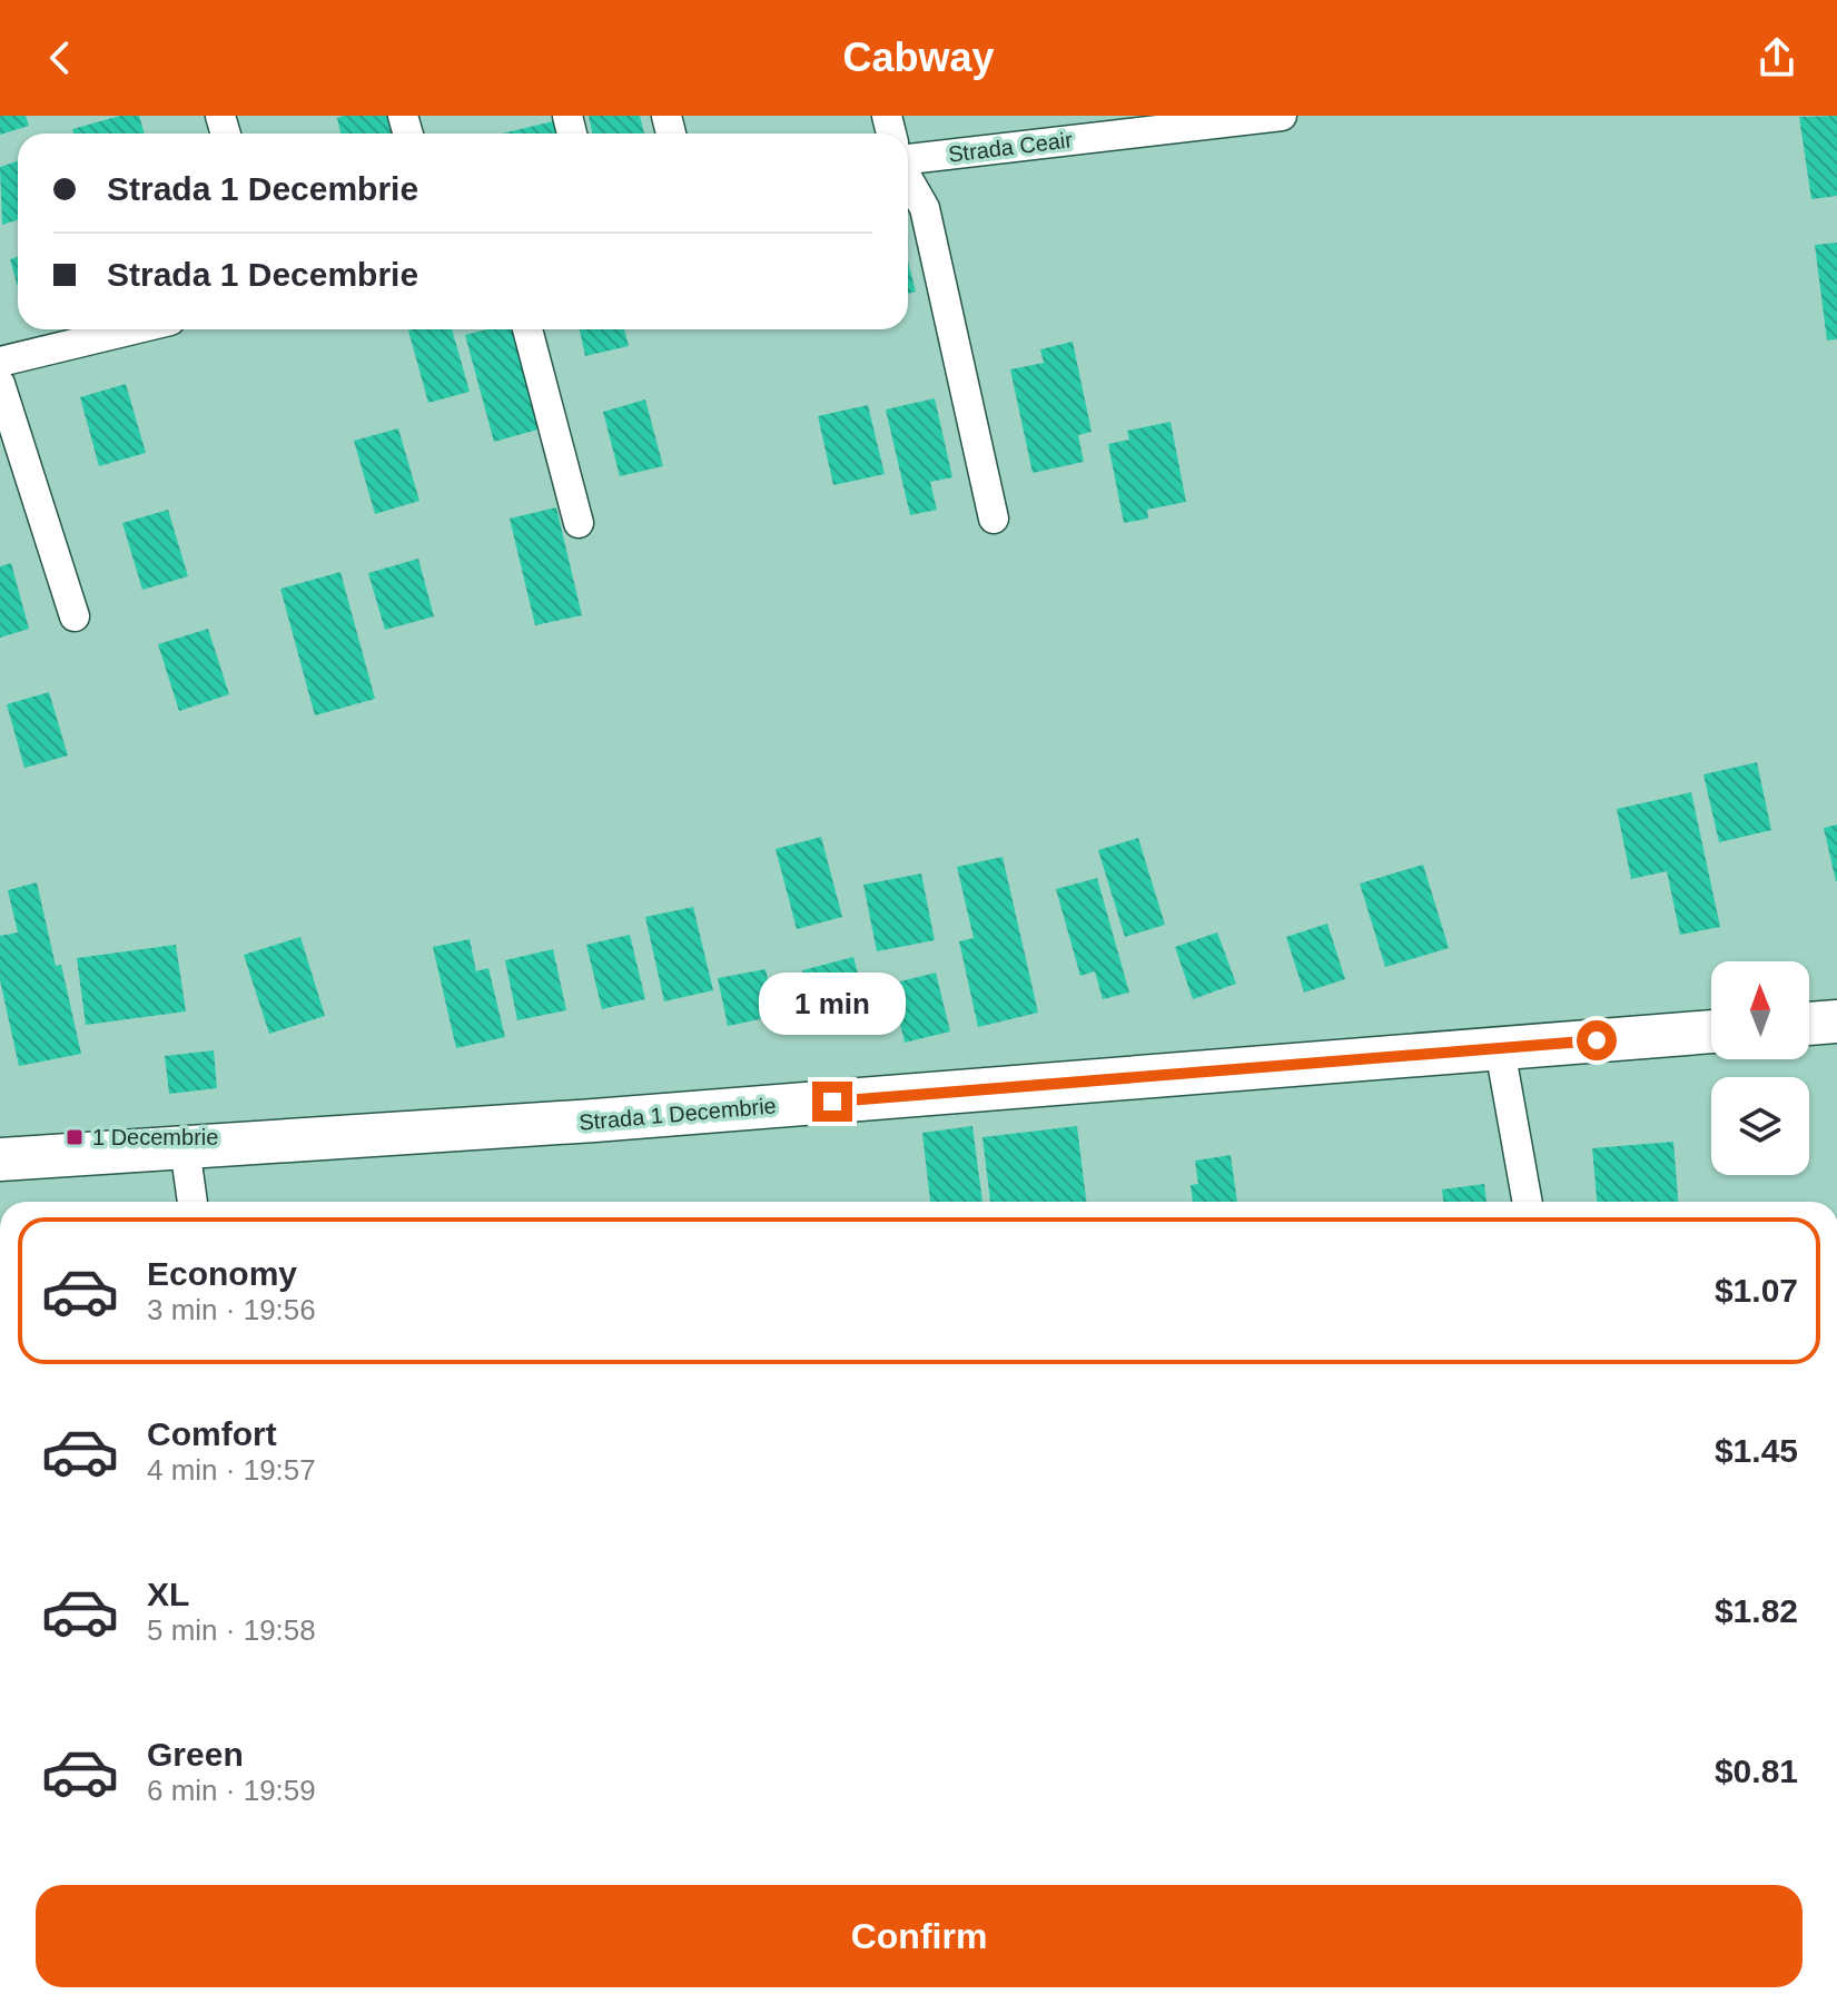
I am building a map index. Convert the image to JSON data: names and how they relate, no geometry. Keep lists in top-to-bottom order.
{
  "streets": {
    "main road": ["Strada 1 Decembrie"],
    "street": ["Strada Ceair"]
  },
  "places": {
    "transit": ["1 Decembrie"]
  },
  "north": "top",
  "page": {
    "header": "Cabway",
    "banner": ["Strada 1 Decembrie", "Strada 1 Decembrie"],
    "bubble": "1 min",
    "list": [
      {
        "name": "Economy",
        "note": "3 min · 19:56",
        "value": "$1.07"
      },
      {
        "name": "Comfort",
        "note": "4 min · 19:57",
        "value": "$1.45"
      },
      {
        "name": "XL",
        "note": "5 min · 19:58",
        "value": "$1.82"
      },
      {
        "name": "Green",
        "note": "6 min · 19:59",
        "value": "$0.81"
      }
    ],
    "buttons": "Confirm"
  }
}
